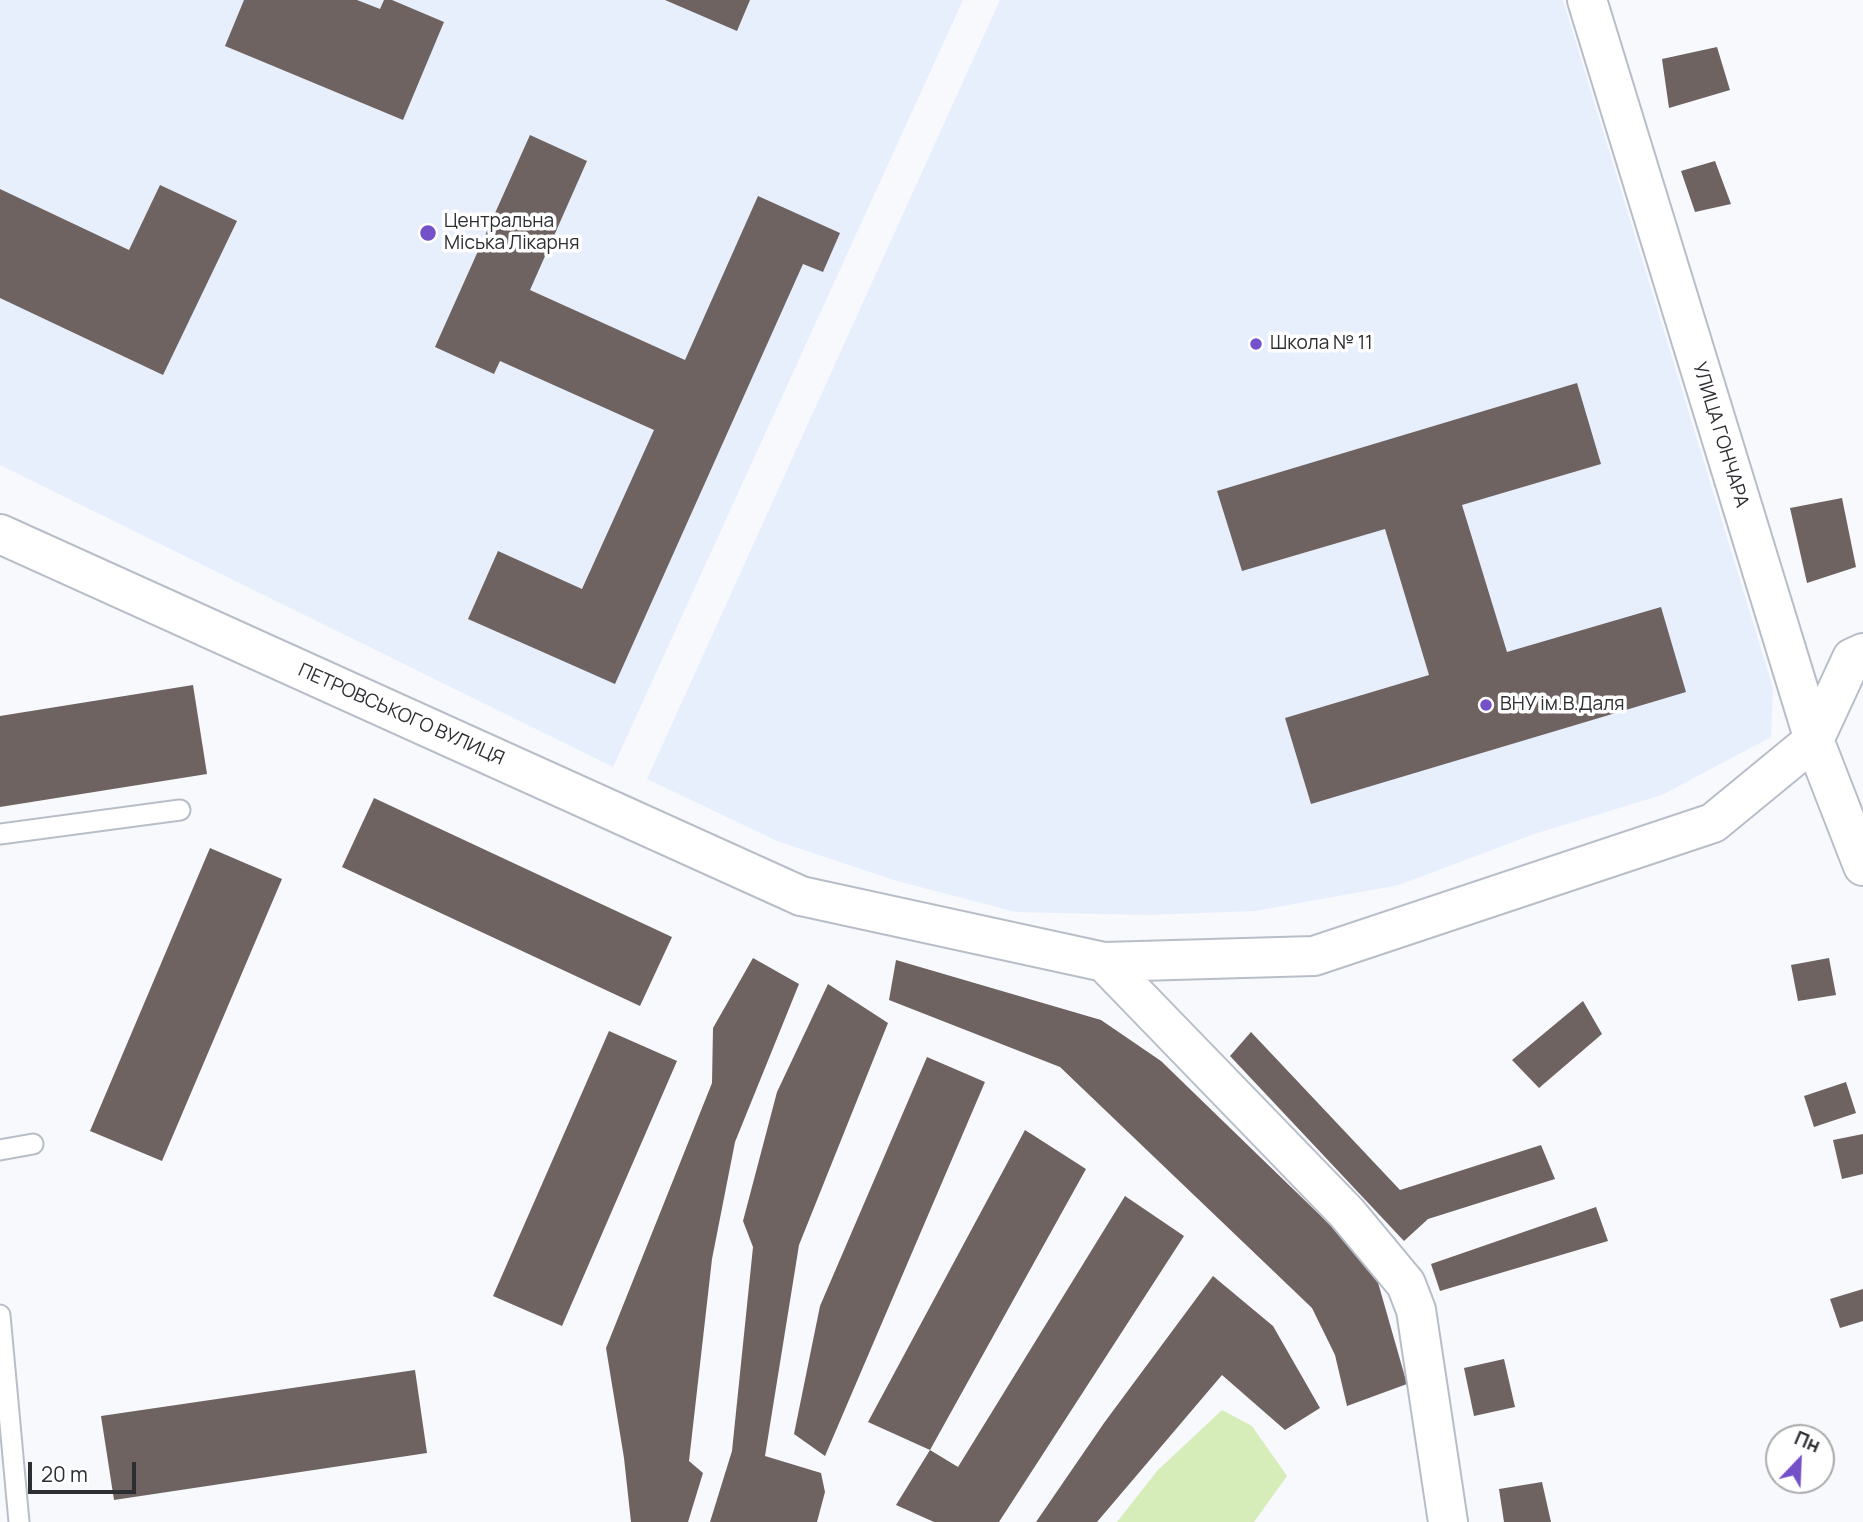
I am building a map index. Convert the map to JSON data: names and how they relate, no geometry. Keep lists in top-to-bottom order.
{
  "streets": {
    "street": ["УЛИЦА ГОНЧАРА", "ПЕТРОВСЬКОГО ВУЛИЦЯ"]
  },
  "crossings": [
    ["УЛИЦА ГОНЧАРА", "ПЕТРОВСЬКОГО ВУЛИЦЯ"]
  ],
  "places": ["Центральна Міська Лікарня", "Школа № 11", "ВНУ ім.В.Даля"],
  "scale_bar": "20 m",
  "north": "top right"
}
